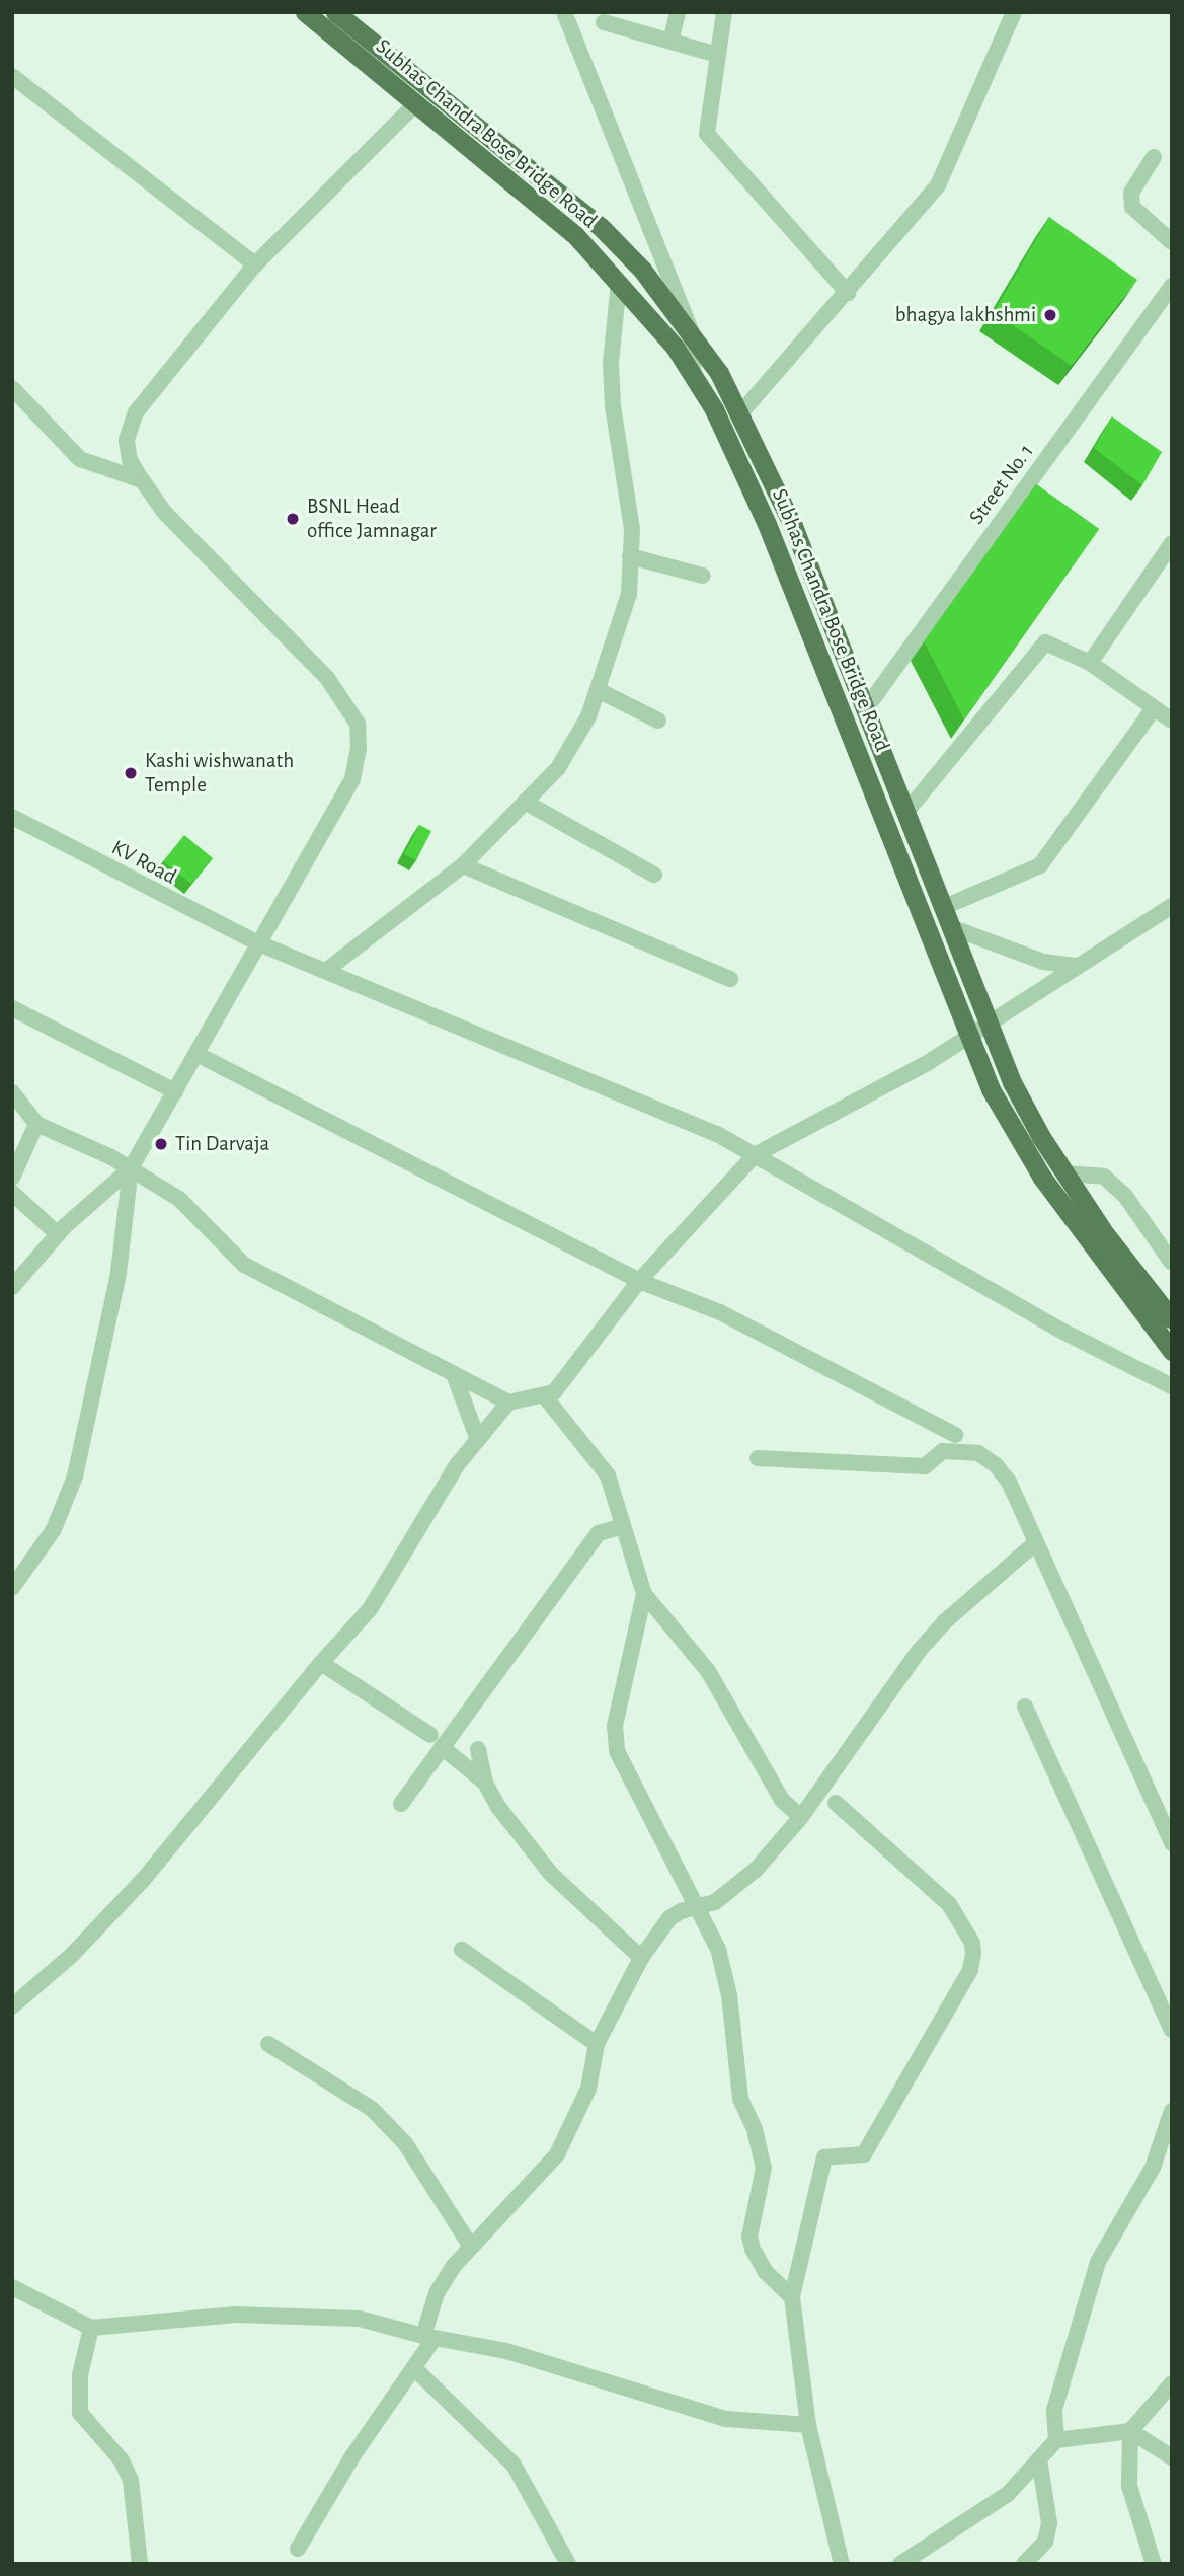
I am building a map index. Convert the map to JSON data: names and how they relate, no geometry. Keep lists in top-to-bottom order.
{
  "streets": {
    "main road": ["Subhas Chandra Bose Bridge Road"],
    "street": ["Street No. 1", "KV Road"]
  },
  "crossings": [
    ["Subhas Chandra Bose Bridge Road", "Street No. 1"]
  ],
  "places": [
    "bhagya lakhshmi",
    "BSNL Head office Jamnagar",
    "Kashi wishwanath Temple",
    "Tin Darvaja"
  ]
}
